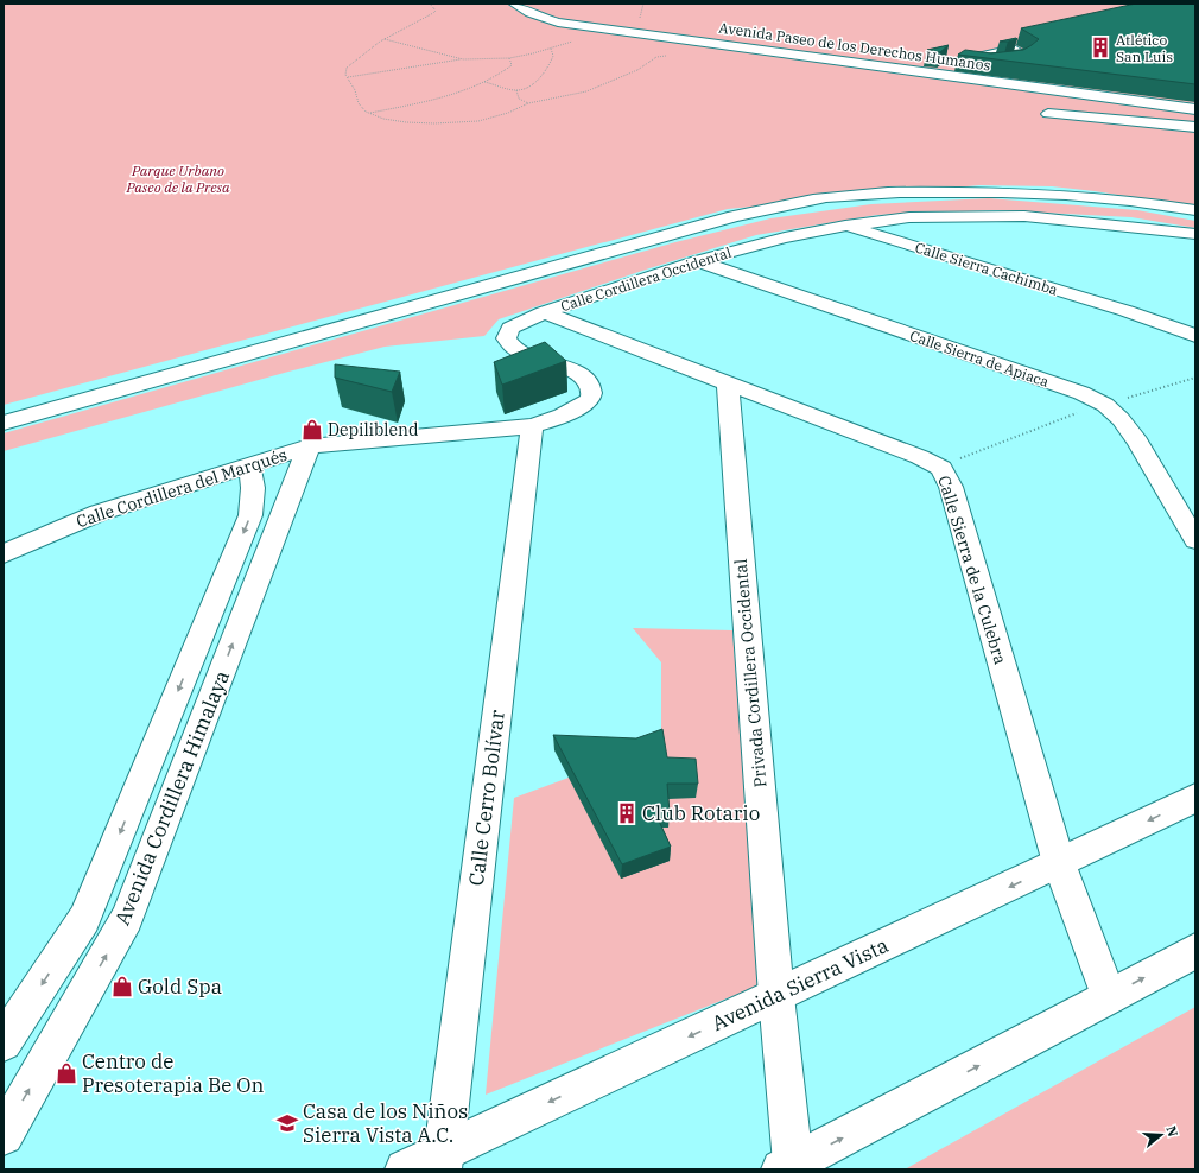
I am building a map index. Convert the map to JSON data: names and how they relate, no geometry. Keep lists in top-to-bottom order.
{
  "streets": {
    "street": [
      "Avenida Paseo de los Derechos Humanos",
      "Calle Sierra Cachimba",
      "Calle Cordillera Occidental",
      "Calle Sierra de Apiaca",
      "Calle Cordillera del Marqués",
      "Calle Sierra de la Culebra",
      "Privada Cordillera Occidental",
      "Avenida Cordillera Himalaya",
      "Calle Cerro Bolívar",
      "Avenida Sierra Vista"
    ]
  },
  "crossings": [
    ["Calle Sierra Cachimba", "Calle Cordillera Occidental"],
    ["Calle Cordillera Occidental", "Calle Sierra de Apiaca"],
    ["Calle Cordillera Occidental", "Calle Cordillera del Marqués"],
    ["Calle Cordillera Occidental", "Calle Sierra de la Culebra"],
    ["Calle Cordillera Occidental", "Avenida Cordillera Himalaya"],
    ["Calle Cordillera Occidental", "Calle Cerro Bolívar"],
    ["Calle Cordillera del Marqués", "Avenida Cordillera Himalaya"],
    ["Calle Sierra de la Culebra", "Privada Cordillera Occidental"],
    ["Calle Sierra de la Culebra", "Avenida Sierra Vista"],
    ["Privada Cordillera Occidental", "Avenida Sierra Vista"],
    ["Calle Cerro Bolívar", "Avenida Sierra Vista"]
  ],
  "parks": ["Parque Urbano Paseo de la Presa"],
  "places": {
    "building": ["Atlético San Luis", "Club Rotario"],
    "shop": ["Depiliblend", "Gold Spa", "Centro de Presoterapia Be On"],
    "school or university": ["Casa de los Niños Sierra Vista A.C."]
  },
  "north": "right"
}
